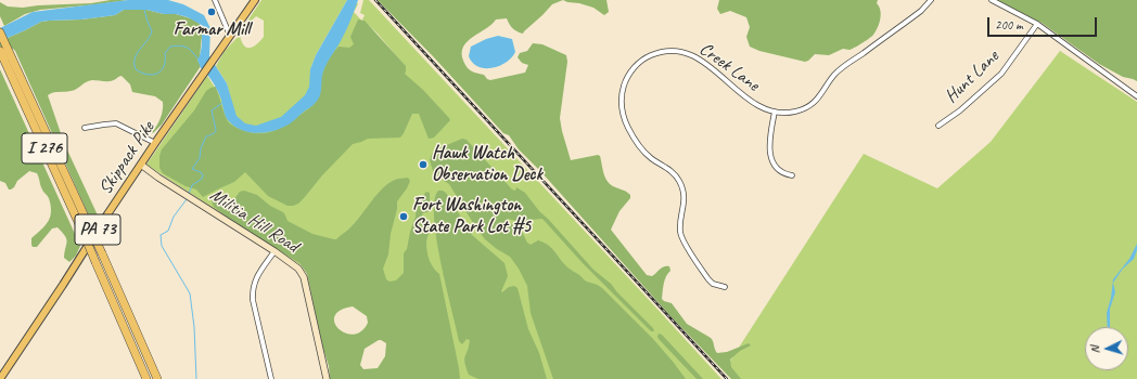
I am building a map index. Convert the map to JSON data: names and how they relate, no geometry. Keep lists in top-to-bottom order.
{
  "streets": {
    "highway": ["I 276"],
    "main road": ["Skippack Pike", "PA 73"],
    "street": ["Creek Lane", "Hunt Lane", "Militia Hill Road"]
  },
  "crossings": [
    ["Skippack Pike", "Militia Hill Road"]
  ],
  "places": ["Farmar Mill", "Hawk Watch Observation Deck", "Fort Washington State Park Lot #5"],
  "scale_bar": "200 m",
  "north": "left"
}
